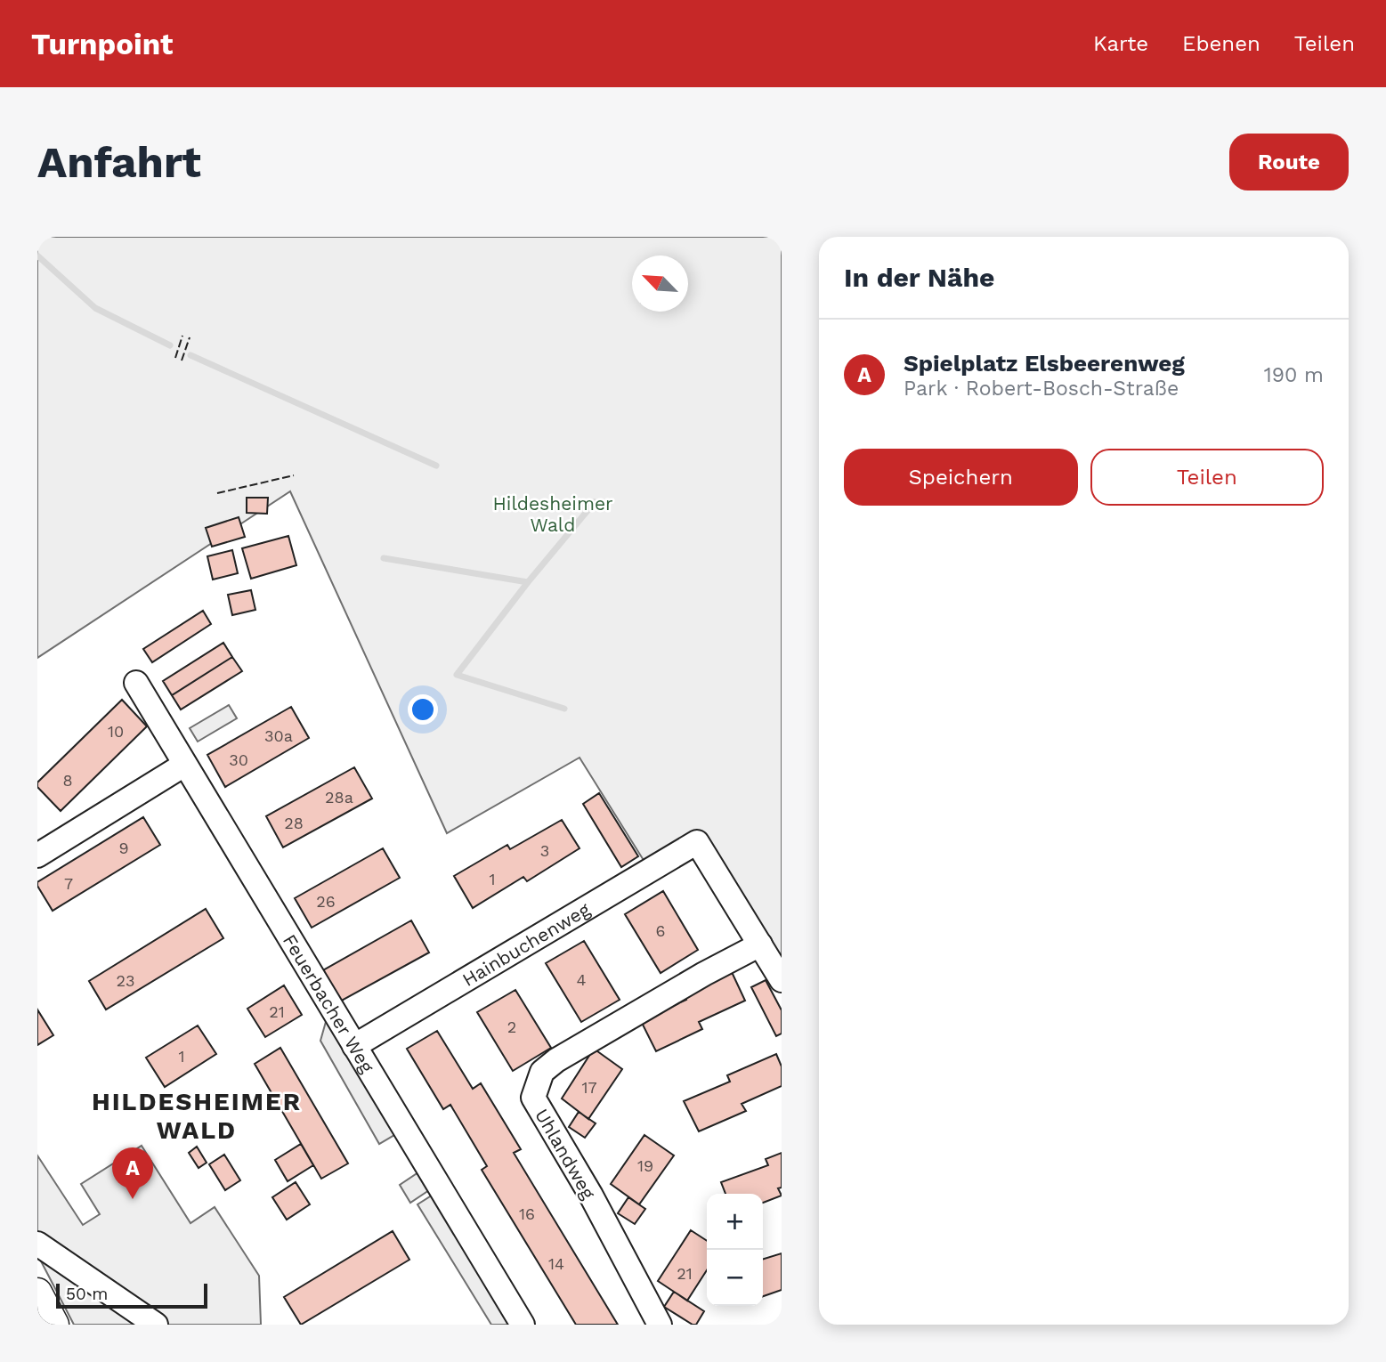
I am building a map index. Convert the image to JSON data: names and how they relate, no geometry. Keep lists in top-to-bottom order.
{
  "streets": {
    "street": ["Hainbuchenweg", "Feuerbacher Weg", "Uhlandweg"]
  },
  "crossings": [
    ["Hainbuchenweg", "Feuerbacher Weg"],
    ["Hainbuchenweg", "Uhlandweg"]
  ],
  "districts": ["HILDESHEIMER WALD"],
  "parks": ["Hildesheimer Wald"],
  "house_numbers": [
    "10",
    "30a",
    "30",
    "8",
    "28a",
    "28",
    "9",
    "3",
    "1",
    "7",
    "26",
    "6",
    "4",
    "23",
    "21",
    "2",
    "1",
    "17",
    "19",
    "16",
    "14",
    "21"
  ],
  "scale_bar": "50 m",
  "north": "top left",
  "page": {
    "header": "Turnpoint",
    "nav": ["Karte", "Ebenen", "Teilen"],
    "buttons": [
      "Route",
      ["Speichern", "Teilen"]
    ],
    "title": "Anfahrt",
    "heading": "In der Nähe",
    "list": [
      {
        "mark": "A",
        "name": "Spielplatz Elsbeerenweg",
        "note": "Park · Robert-Bosch-Straße",
        "value": "190 m"
      }
    ],
    "pins": "A",
    "map_buttons": ["+", "−"],
    "scale": "50 m"
  }
}
